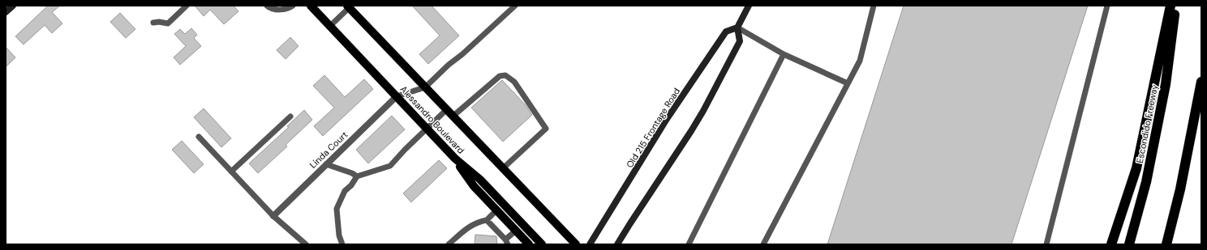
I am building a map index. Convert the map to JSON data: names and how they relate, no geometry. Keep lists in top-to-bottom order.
{
  "streets": {
    "highway": ["Escondido Freeway"],
    "main road": ["Alessandro Boulevard"],
    "street": ["Old 215 Frontage Road", "Linda Court"]
  },
  "crossings": [
    ["Alessandro Boulevard", "Linda Court"]
  ]
}
